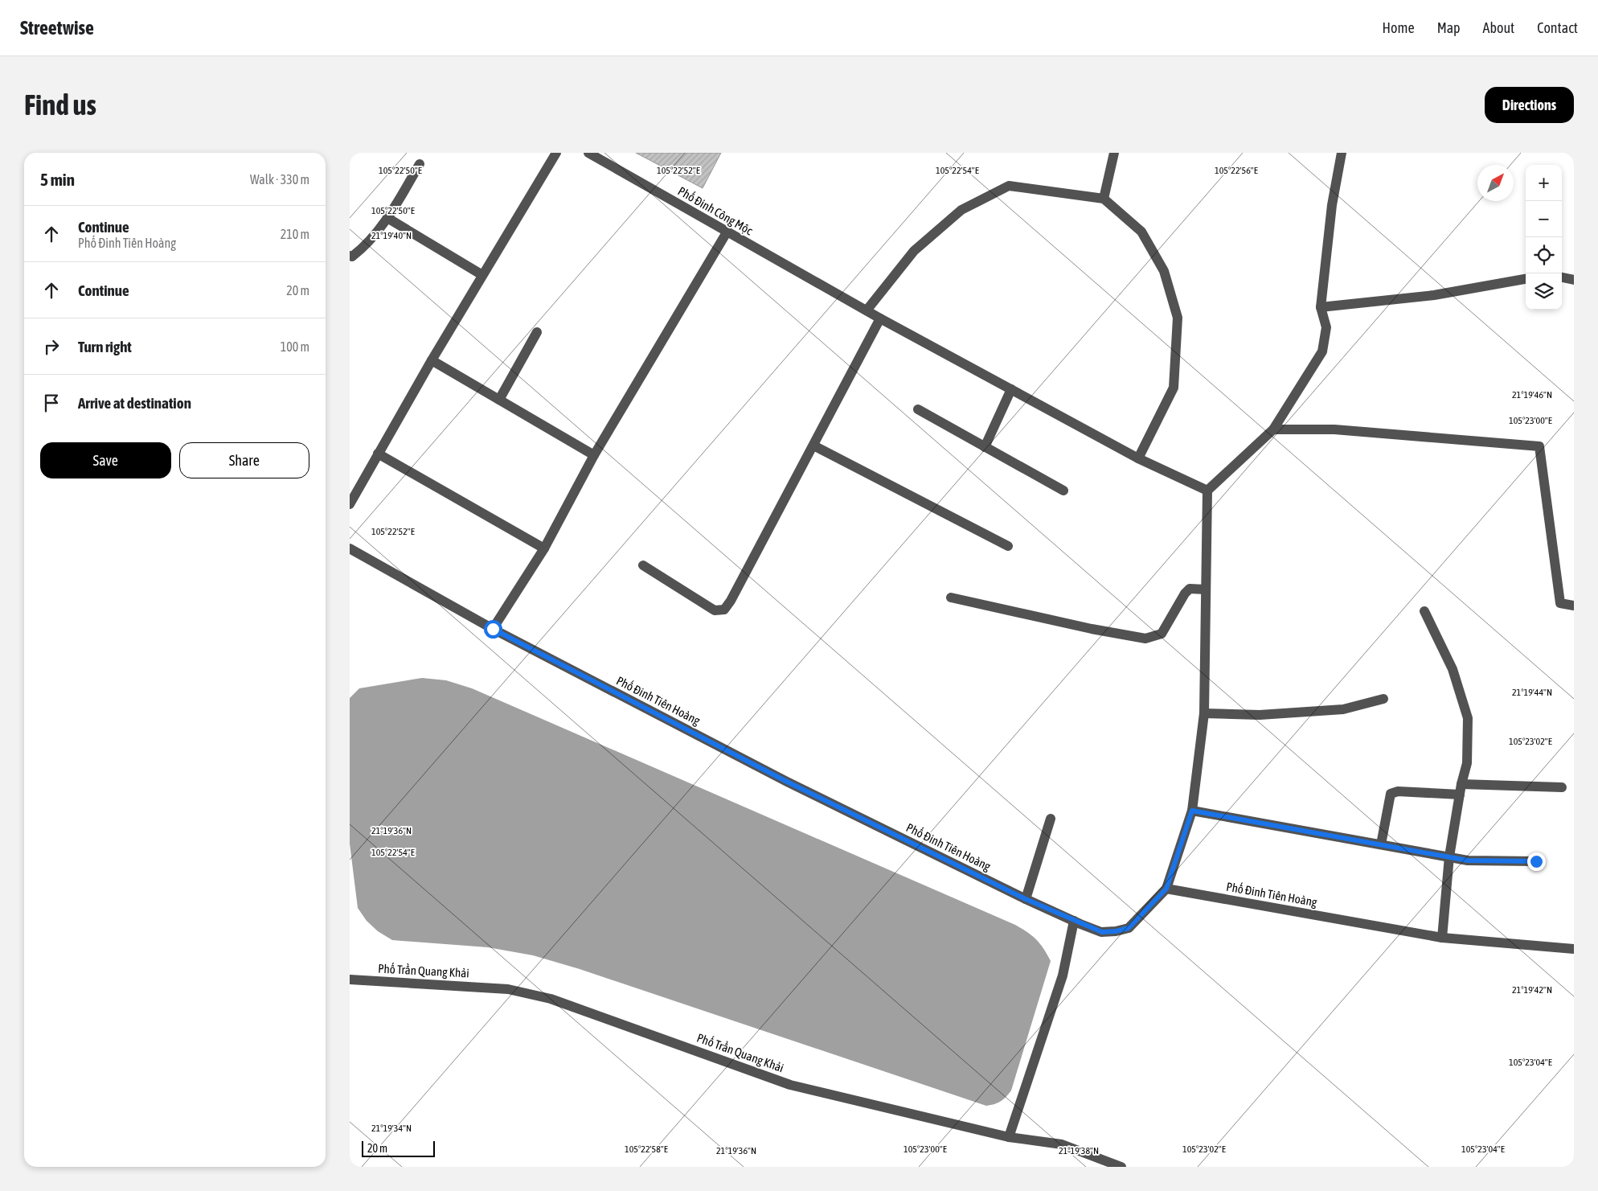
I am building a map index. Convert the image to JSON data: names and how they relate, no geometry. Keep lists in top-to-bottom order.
{
  "streets": {
    "street": ["Phố Đinh Công Mộc", "Phố Đinh Tiên Hoàng", "Phố Trần Quang Khải"]
  },
  "scale_bar": "20 m",
  "north": "top right",
  "page": {
    "header": "Streetwise",
    "nav": [
      "Home",
      "Map",
      "About",
      "Contact"
    ],
    "buttons": [
      "Directions",
      ["Save", "Share"]
    ],
    "title": "Find us",
    "heading": ["5 min", "Walk · 330 m"],
    "map_buttons": ["+", "−"],
    "list": [
      ["Continue", "Phố Đinh Tiên Hoàng", "210 m"],
      ["Continue", "20 m"],
      ["Turn right", "100 m"],
      "Arrive at destination"
    ],
    "scale": "20 m"
  },
  "coordinates": [
    "105°22'50\"E",
    "105°22'52\"E",
    "105°22'54\"E",
    "105°22'56\"E",
    "21°19'40\"N",
    "21°19'46\"N",
    "105°23'00\"E",
    "21°19'44\"N",
    "105°23'02\"E",
    "21°19'36\"N",
    "21°19'42\"N",
    "105°23'04\"E",
    "21°19'34\"N",
    "105°22'58\"E",
    "21°19'38\"N"
  ]
}
